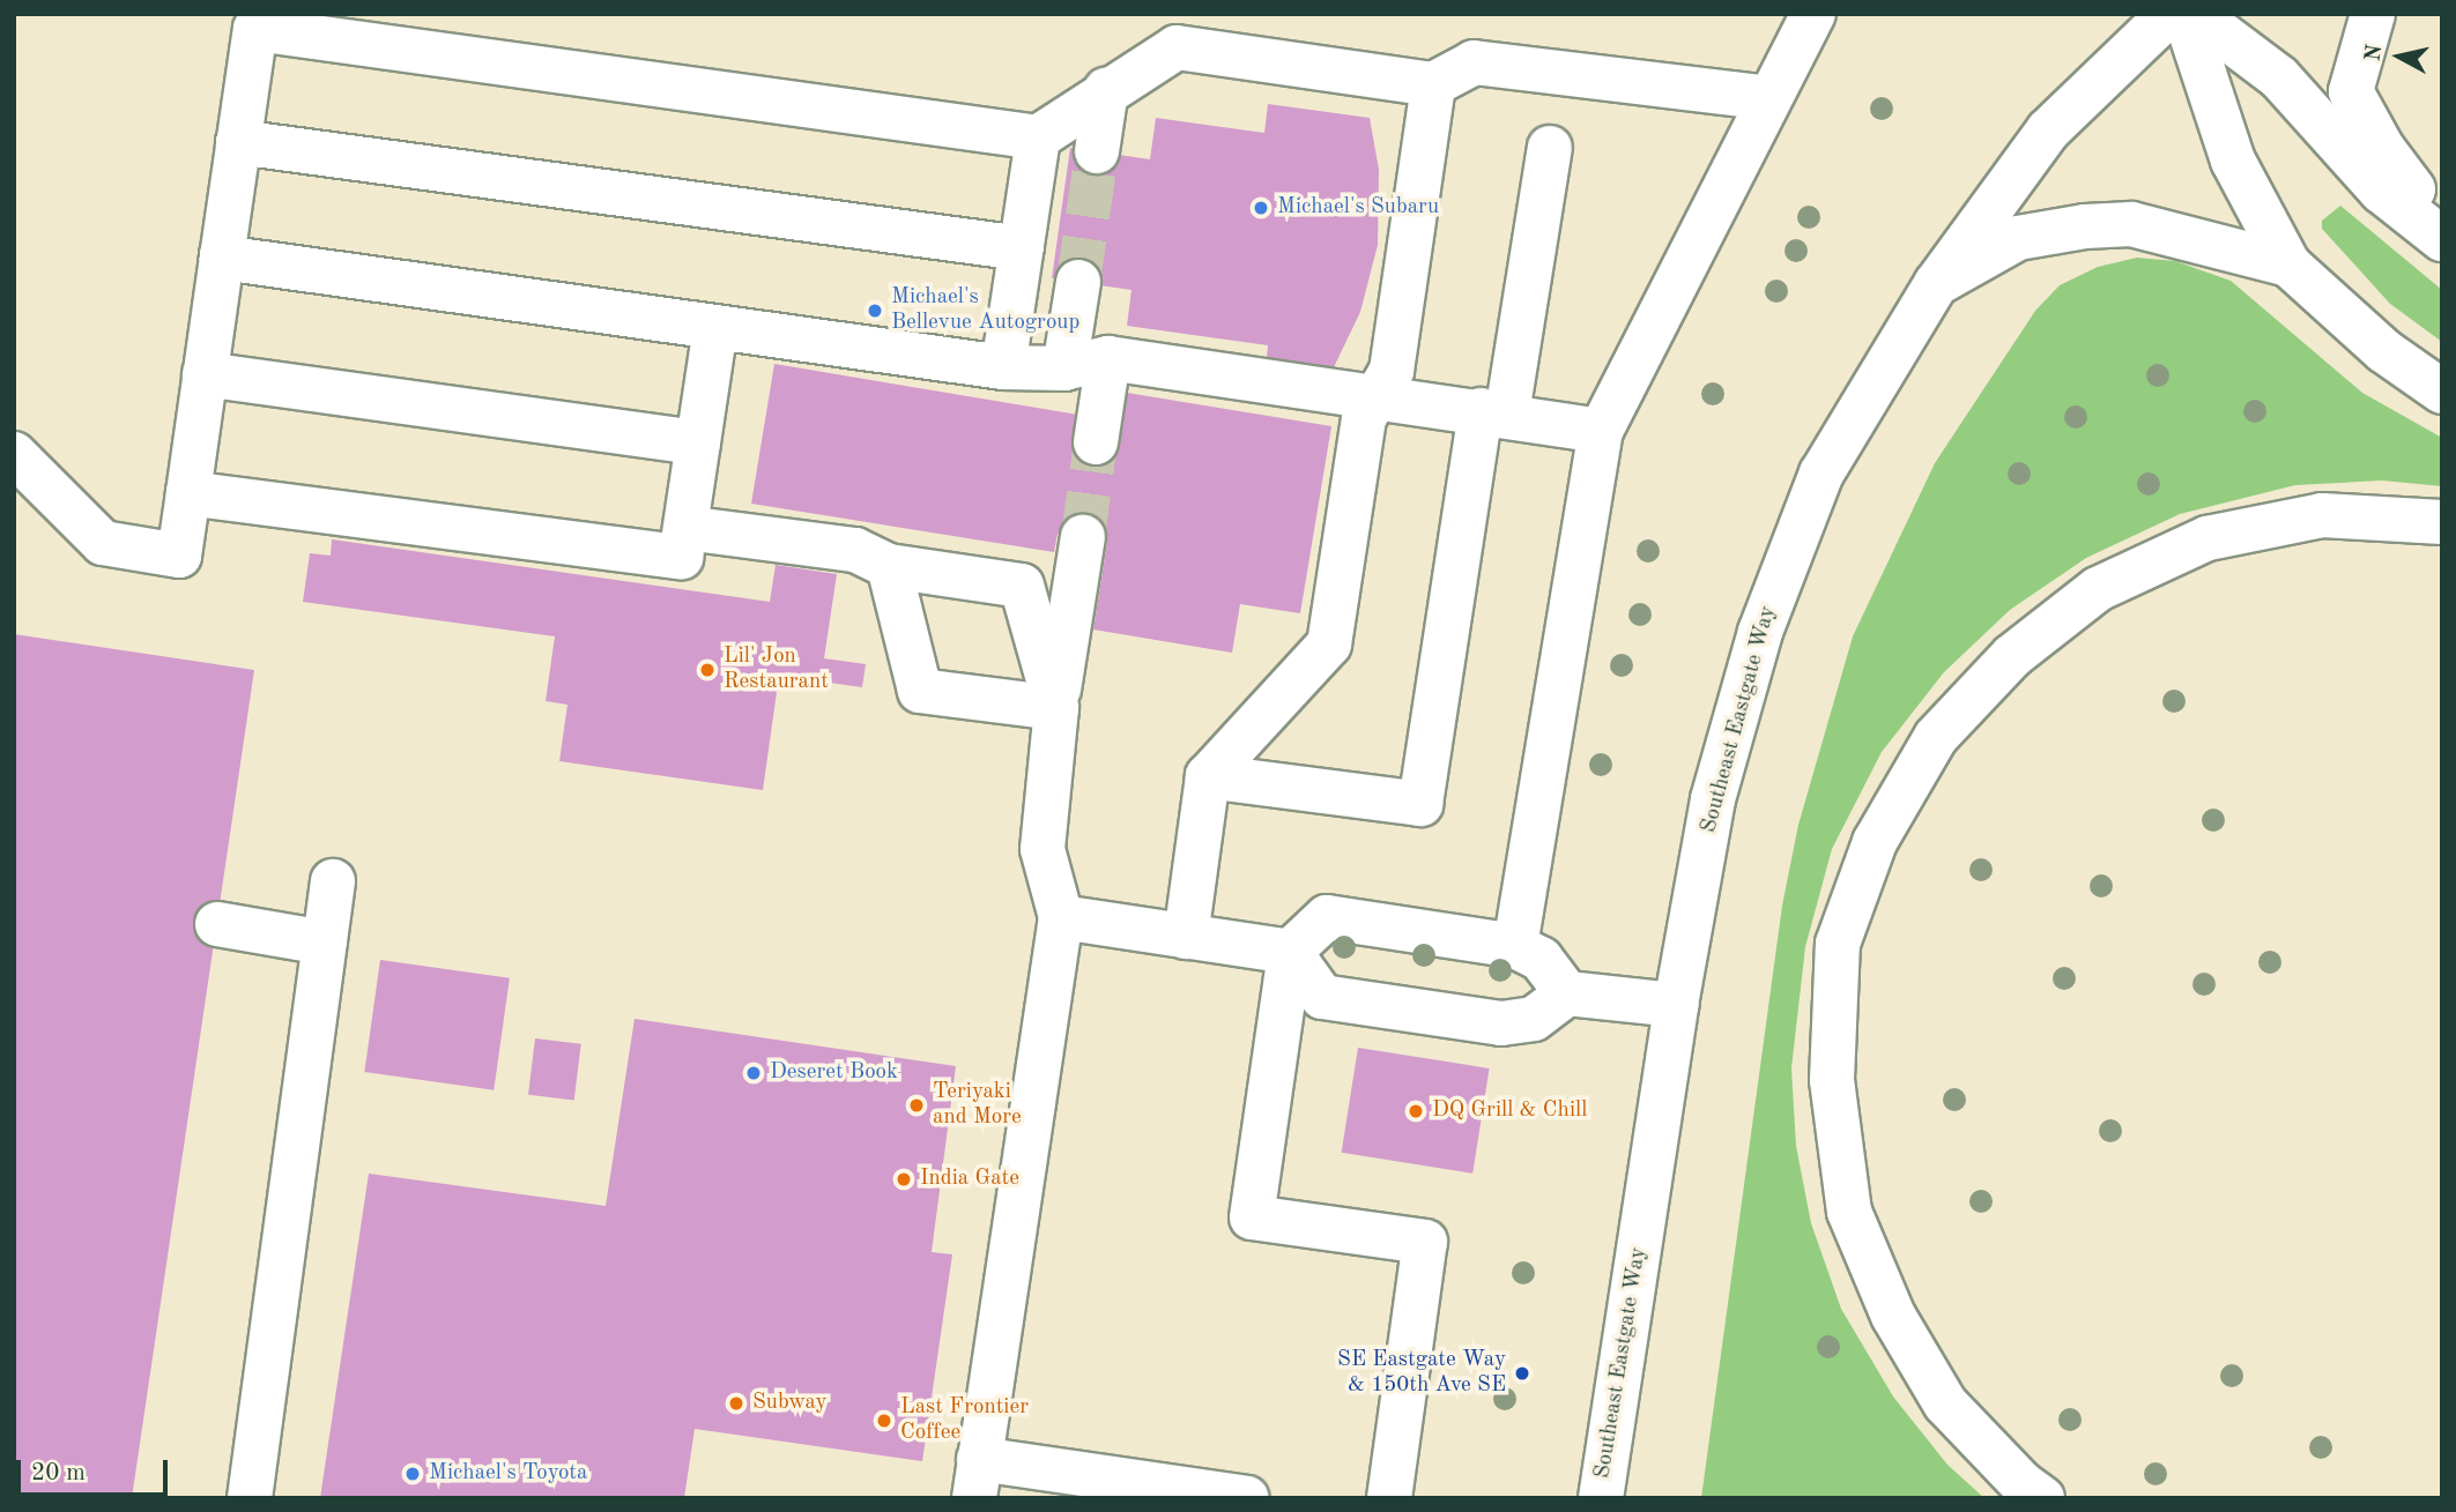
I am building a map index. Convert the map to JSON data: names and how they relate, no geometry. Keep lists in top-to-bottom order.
{
  "streets": {
    "main road": ["Southeast Eastgate Way"]
  },
  "places": [
    "Michael's Subaru",
    "Michael's Bellevue Autogroup",
    "Lil' Jon Restaurant",
    "Deseret Book",
    "Teriyaki and More",
    "DQ Grill & Chill",
    "India Gate",
    "SE Eastgate Way & 150th Ave SE",
    "Subway",
    "Last Frontier Coffee",
    "Michael's Toyota"
  ],
  "scale_bar": "20 m",
  "north": "left"
}
